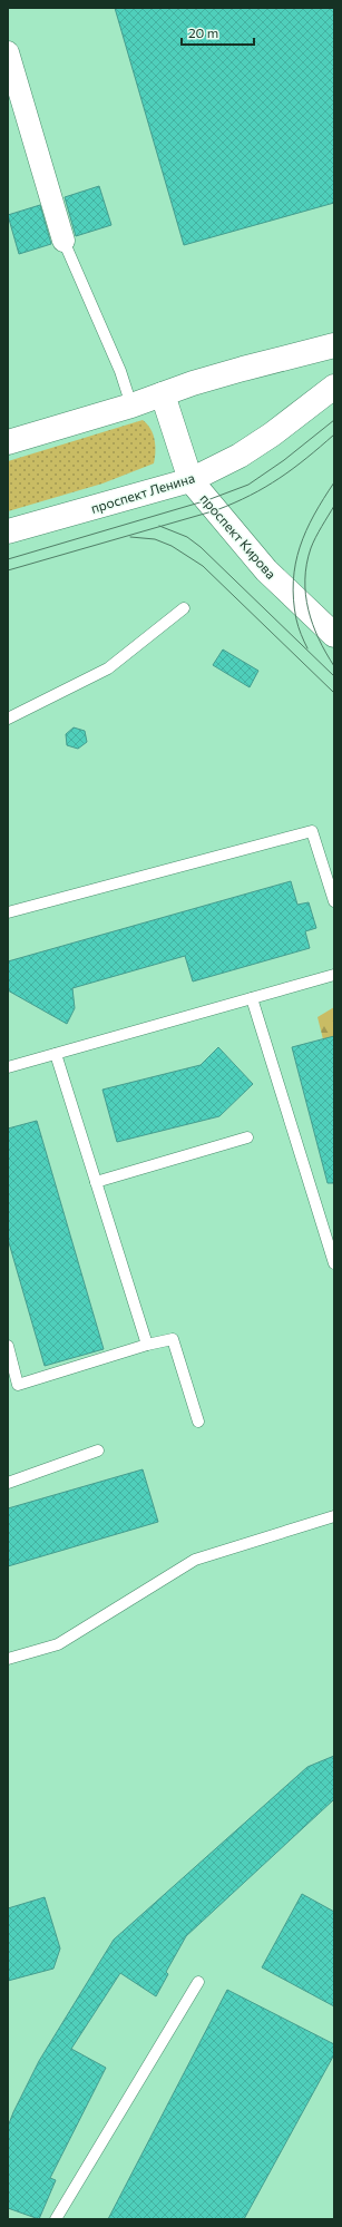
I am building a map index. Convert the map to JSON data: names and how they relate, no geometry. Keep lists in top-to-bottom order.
{
  "streets": {
    "main road": ["проспект Ленина", "проспект Кирова"]
  },
  "crossings": [
    ["проспект Ленина", "проспект Кирова"]
  ],
  "scale_bar": "20 m"
}
